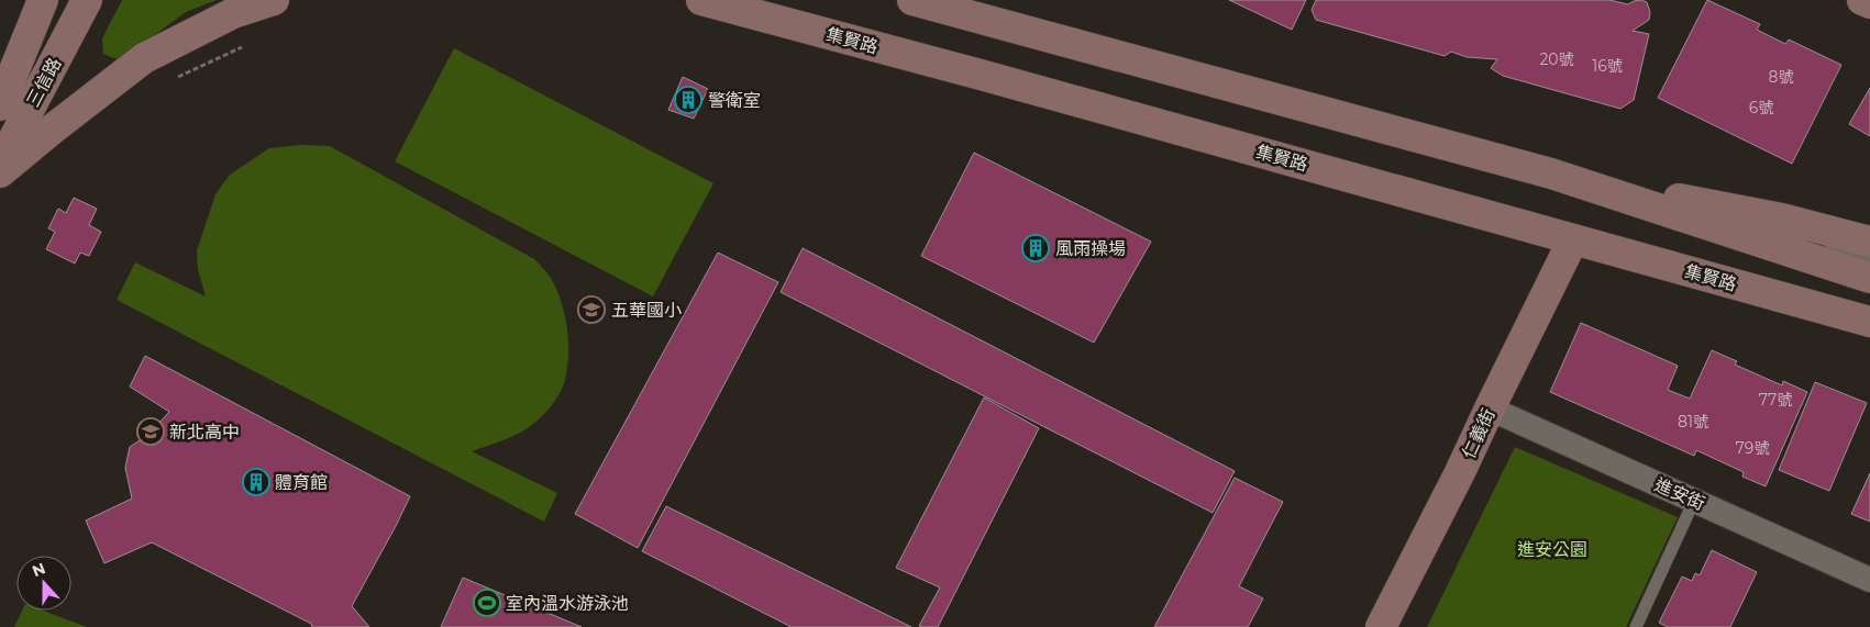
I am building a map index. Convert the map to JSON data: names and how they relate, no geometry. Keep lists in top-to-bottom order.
{
  "streets": {
    "main road": ["集賢路", "三信路", "仁義街"],
    "street": ["進安街"]
  },
  "crossings": [
    ["集賢路", "仁義街"],
    ["仁義街", "進安街"]
  ],
  "parks": ["進安公園"],
  "places": {
    "building": ["警衛室", "風雨操場", "體育館"],
    "school or university": ["五華國小", "新北高中"],
    "sports": ["室內溫水游泳池"]
  },
  "house_numbers": [
    "20號",
    "16號",
    "8號",
    "6號",
    "77號",
    "81號",
    "79號"
  ],
  "north": "top"
}
